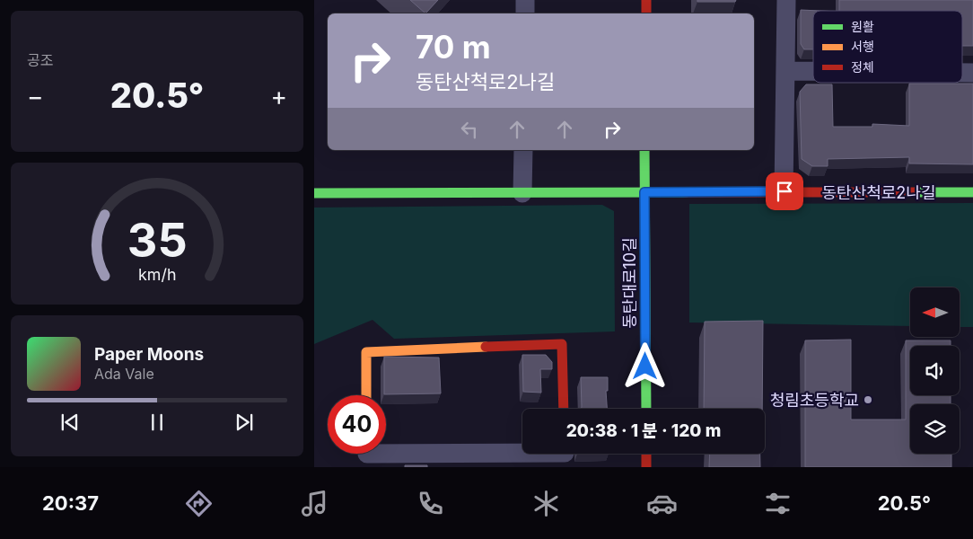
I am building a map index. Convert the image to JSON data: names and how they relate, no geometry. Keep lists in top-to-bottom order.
{
  "streets": {
    "street": ["동탄산척로2나길", "동탄대로10길"]
  },
  "crossings": [
    ["동탄산척로2나길", "동탄대로10길"]
  ],
  "places": ["청림초등학교"],
  "legend": ["원활", "서행", "정체"],
  "north": "left",
  "page": {
    "tile": "공조",
    "turn": ["70 m", "동탄산척로2나길"],
    "heat": ["−", "20.5°", "+"],
    "song": ["Paper Moons", "Ada Vale"],
    "limit": "40",
    "trip": "20:38 · 1 분 · 120 m",
    "tabs": ["20:37", "20.5°"],
    "gauge": ["35", "km/h"]
  }
}
